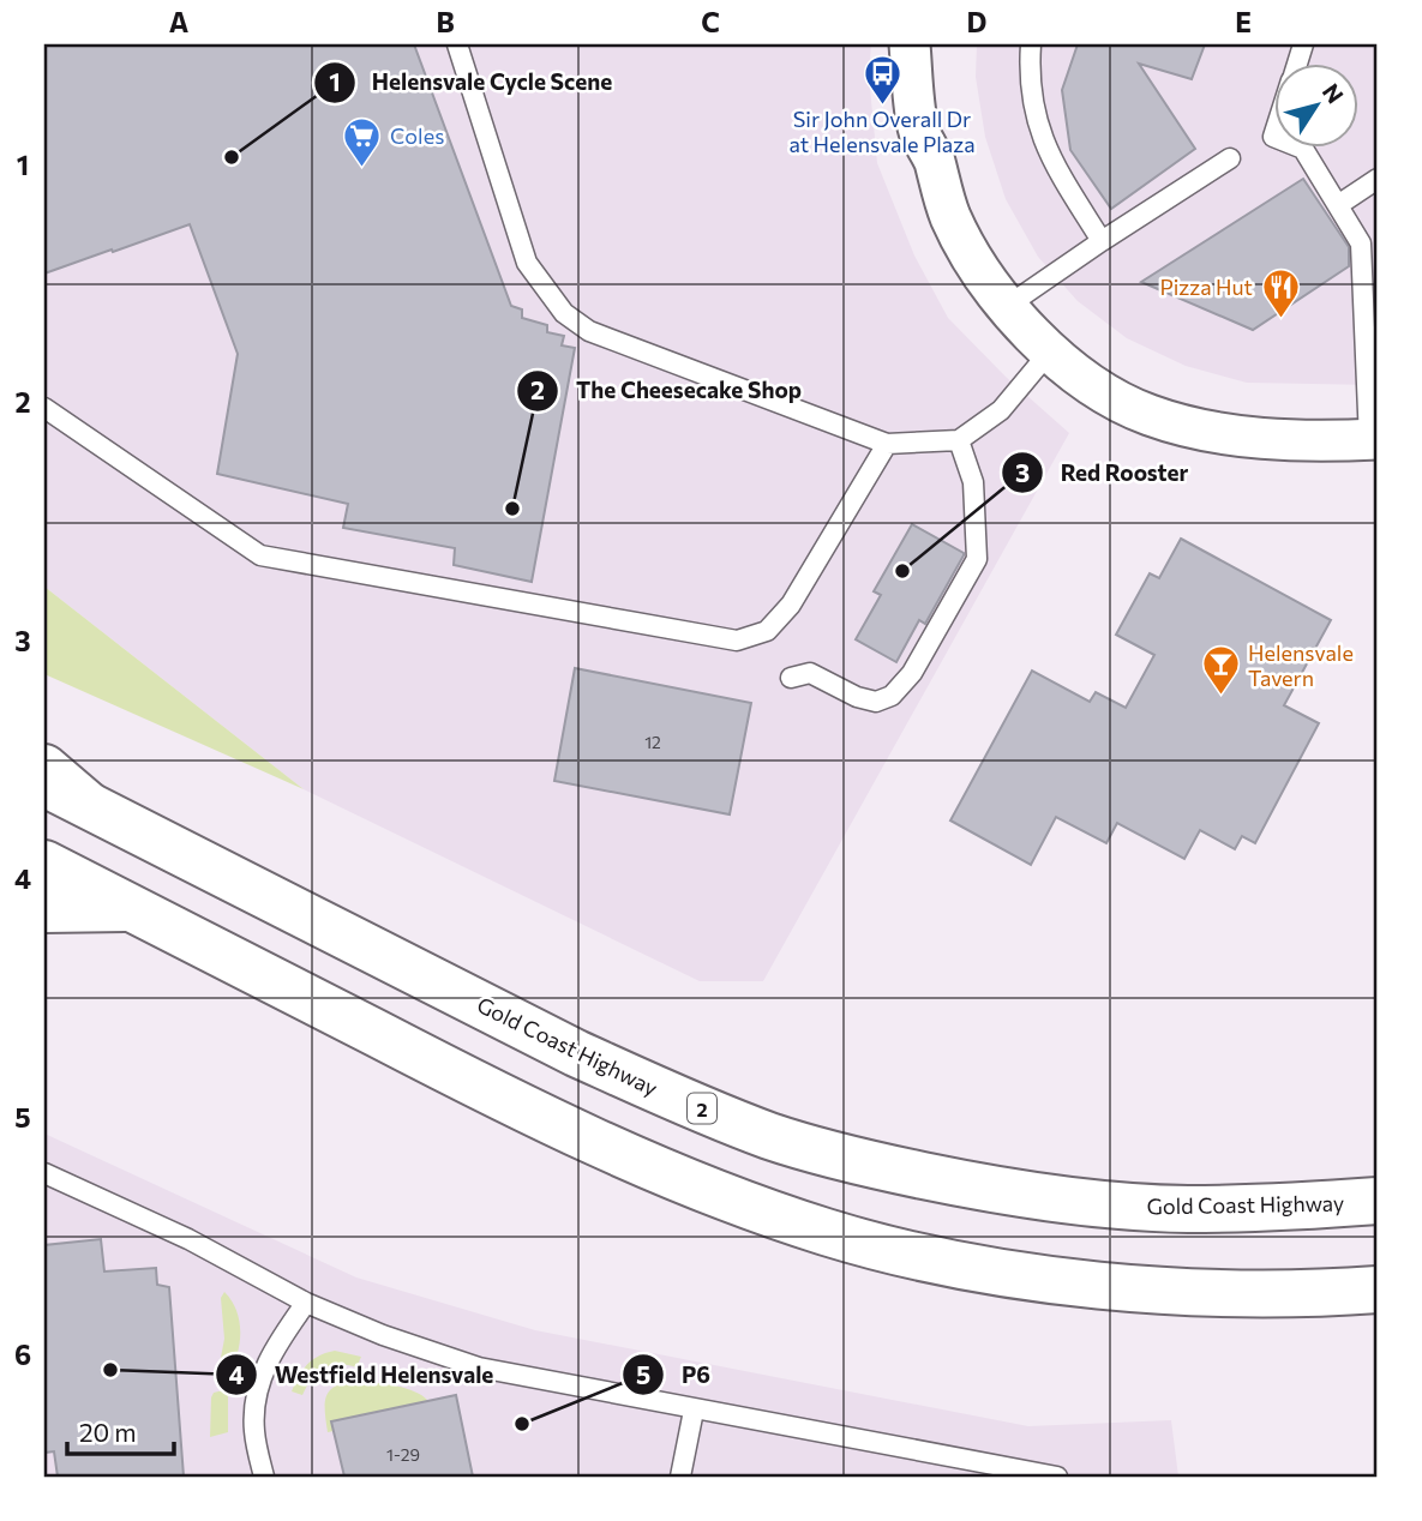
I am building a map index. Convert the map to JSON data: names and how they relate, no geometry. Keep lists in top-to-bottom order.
{
  "streets": {
    "highway": ["Gold Coast Highway", "2"]
  },
  "places": {
    "bus stop": ["Sir John Overall Dr at Helensvale Plaza"],
    "other": [
      "Helensvale Cycle Scene",
      "The Cheesecake Shop",
      "Red Rooster",
      "Westfield Helensvale",
      "P6"
    ],
    "supermarket": ["Coles"],
    "restaurant": ["Pizza Hut"],
    "bar": ["Helensvale Tavern"]
  },
  "house_numbers": ["12", "1-29"],
  "scale_bar": "20 m",
  "north": "top right",
  "grid": {
    "columns": [
      "A",
      "B",
      "C",
      "D",
      "E"
    ],
    "rows": [
      "1",
      "2",
      "3",
      "4",
      "5",
      "6"
    ]
  }
}
